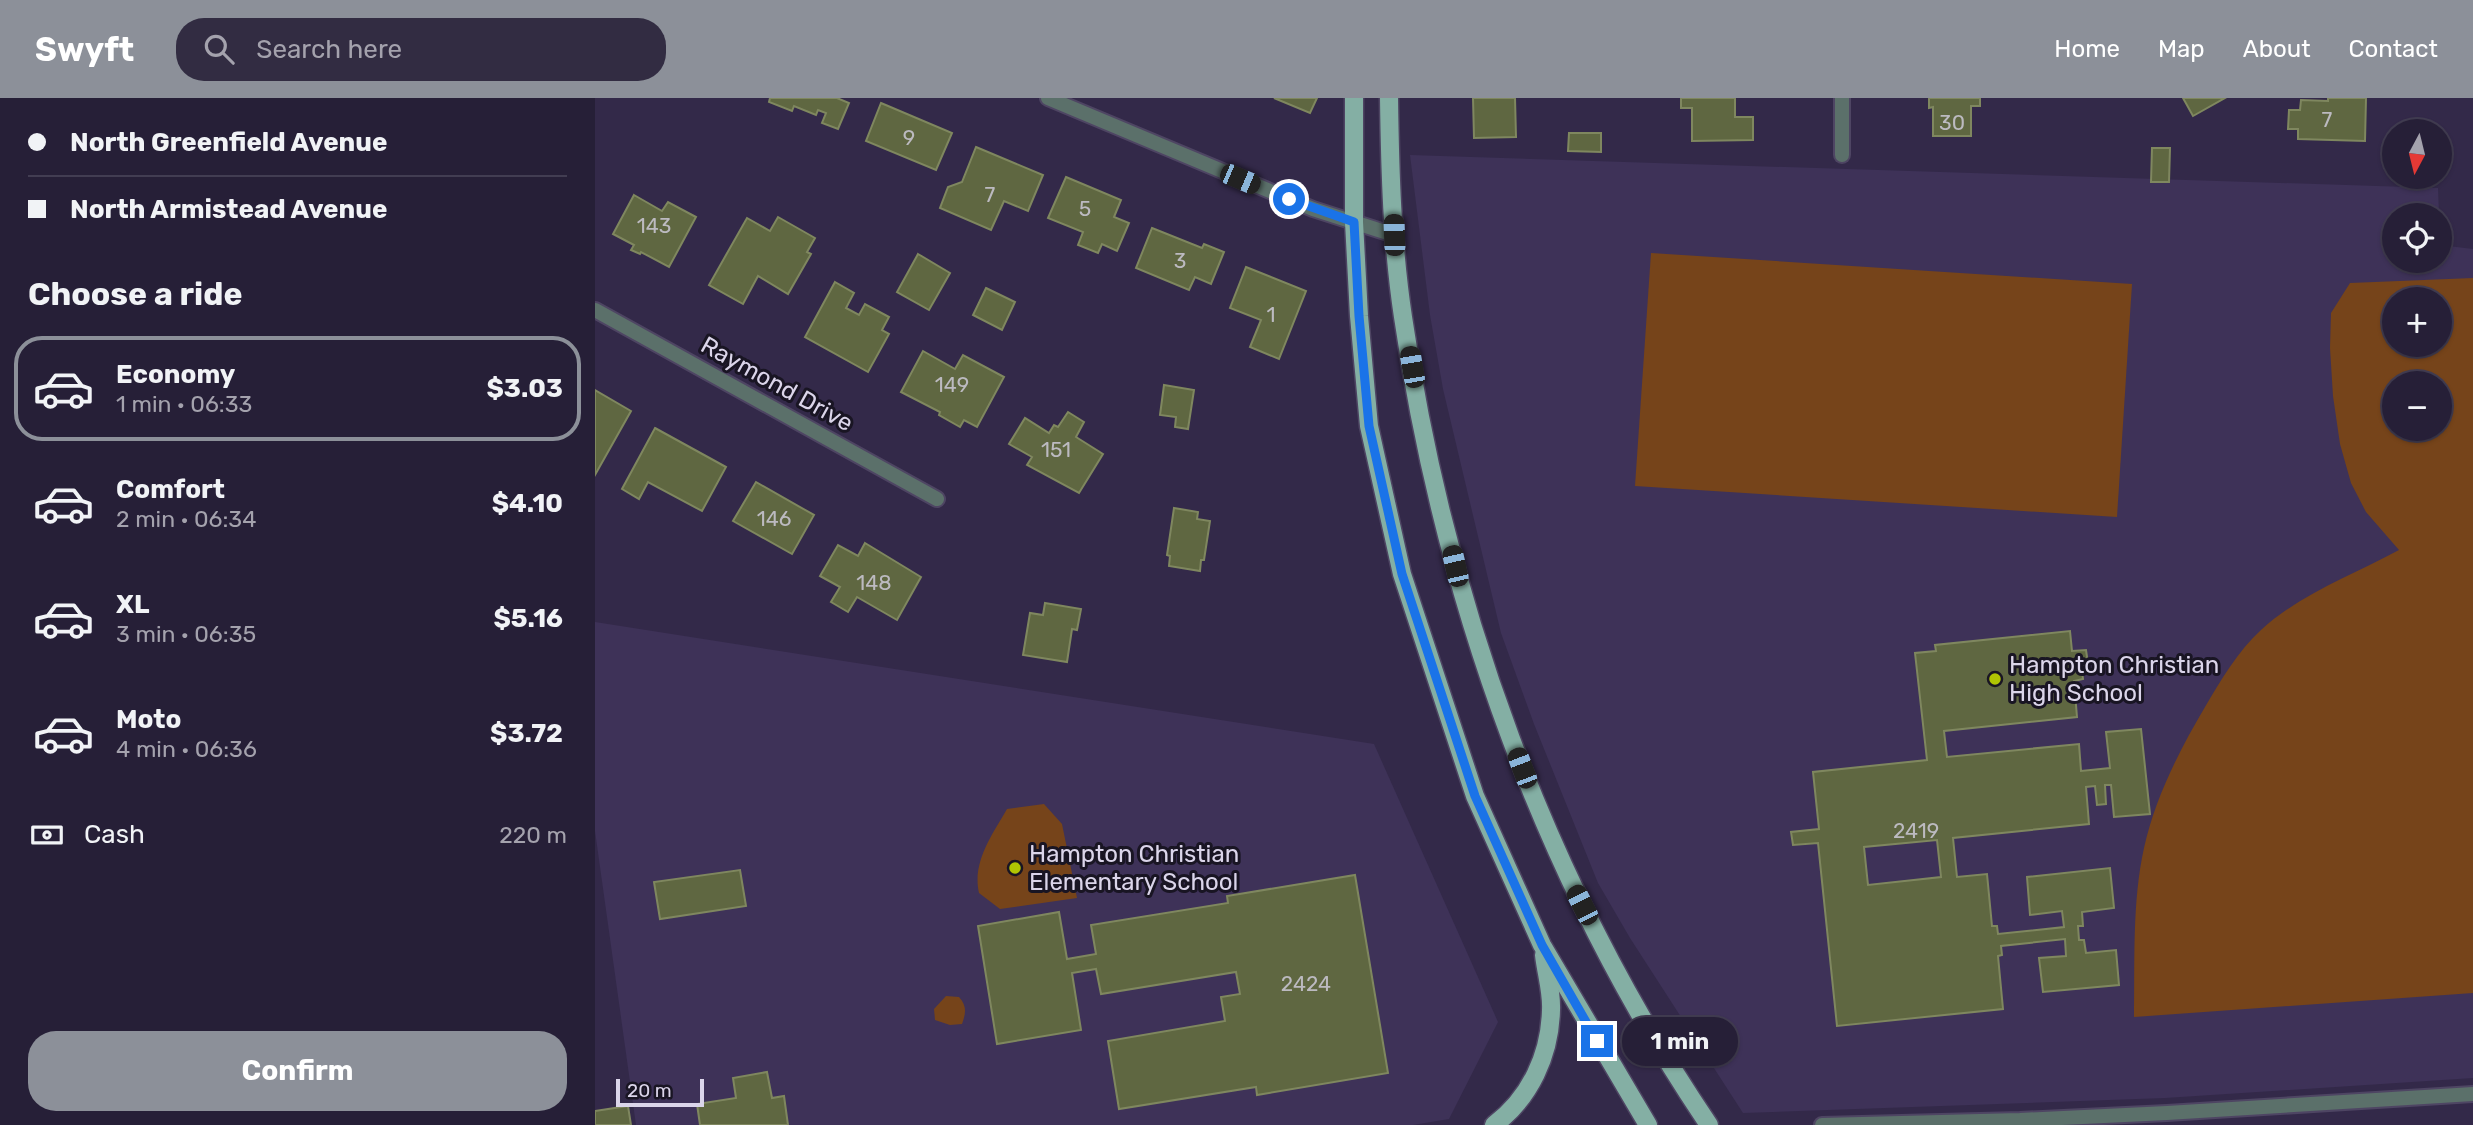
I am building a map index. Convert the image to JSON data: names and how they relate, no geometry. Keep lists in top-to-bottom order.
{
  "streets": {
    "street": ["Raymond Drive"]
  },
  "places": ["Hampton Christian High School", "Hampton Christian Elementary School"],
  "house_numbers": [
    "7",
    "30",
    "9",
    "7",
    "5",
    "143",
    "3",
    "1",
    "149",
    "151",
    "146",
    "148",
    "2419",
    "2424"
  ],
  "scale_bar": "20 m",
  "north": "bottom",
  "page": {
    "header": "Swyft",
    "search": "Search here",
    "nav": [
      "Home",
      "Map",
      "About",
      "Contact"
    ],
    "banner": ["North Greenfield Avenue", "North Armistead Avenue"],
    "map_buttons": ["+", "−"],
    "heading": "Choose a ride",
    "list": [
      {
        "name": "Economy",
        "note": "1 min · 06:33",
        "value": "$3.03"
      },
      {
        "name": "Comfort",
        "note": "2 min · 06:34",
        "value": "$4.10"
      },
      {
        "name": "XL",
        "note": "3 min · 06:35",
        "value": "$5.16"
      },
      {
        "name": "Moto",
        "note": "4 min · 06:36",
        "value": "$3.72"
      }
    ],
    "pay": ["Cash", "220 m"],
    "buttons": "Confirm",
    "bubble": "1 min",
    "scale": "20 m"
  }
}
